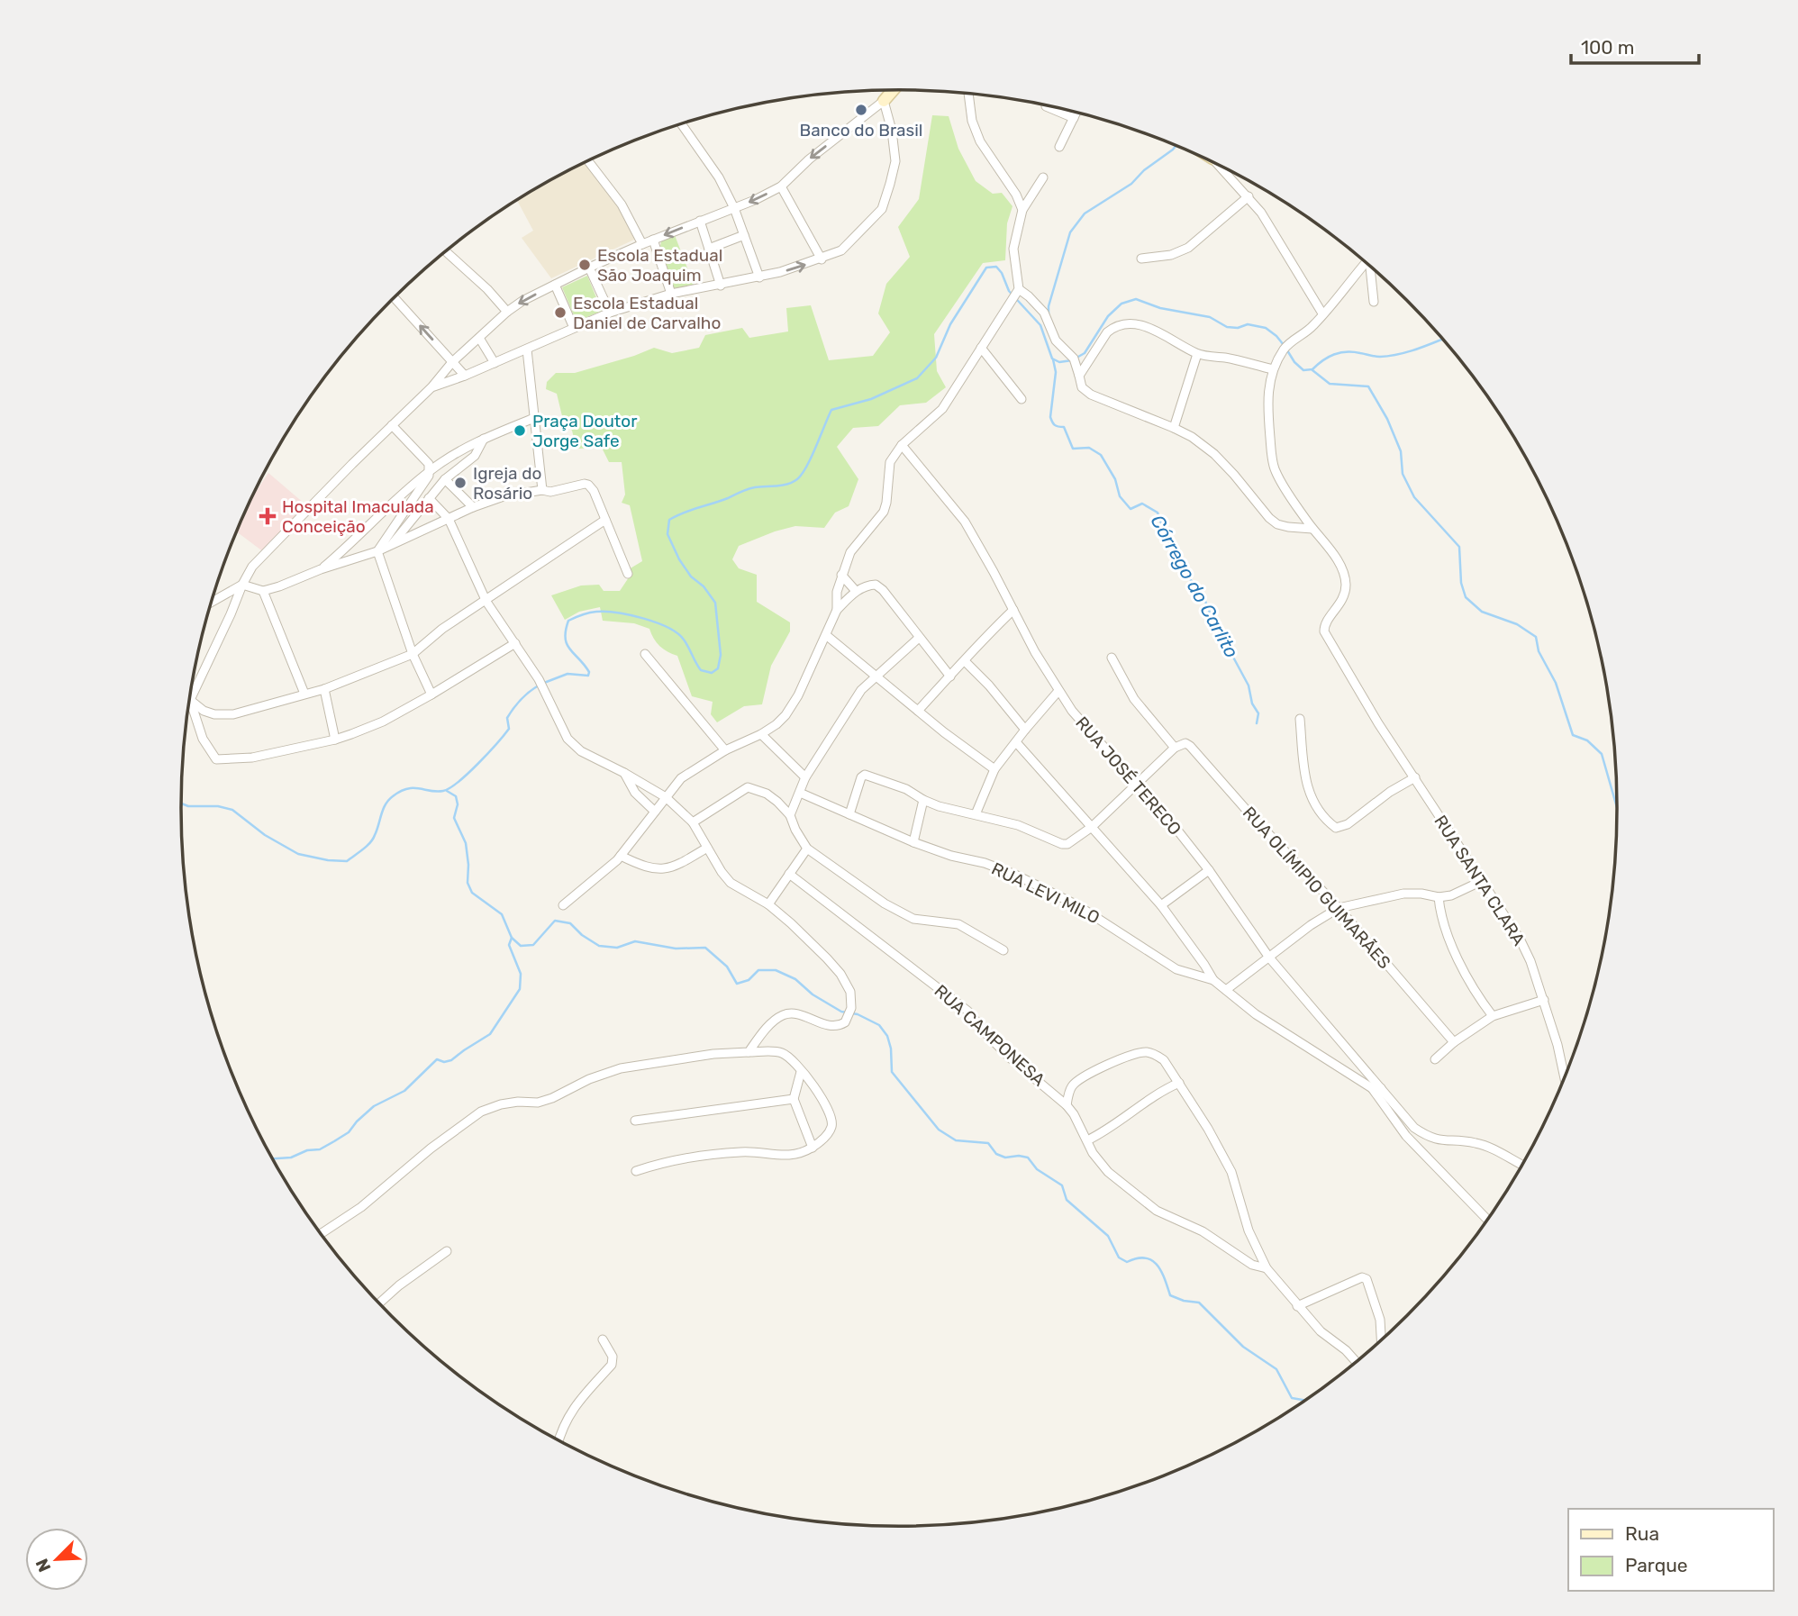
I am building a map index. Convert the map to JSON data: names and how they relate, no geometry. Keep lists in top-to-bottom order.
{
  "streets": {
    "street": [
      "RUA JOSÉ TERECO",
      "RUA SANTA CLARA",
      "RUA OLÍMIPIO GUIMARÃES",
      "RUA LEVI MILO",
      "RUA CAMPONESA"
    ]
  },
  "water": ["Córrego do Carlito"],
  "places": {
    "other": [
      "Banco do Brasil",
      "Escola Estadual São Joaquim",
      "Escola Estadual Daniel de Carvalho",
      "Praça Doutor Jorge Safe",
      "Igreja do Rosário"
    ],
    "health": ["Hospital Imaculada Conceição"]
  },
  "legend": ["Rua", "Parque"],
  "scale_bar": "100 m",
  "north": "bottom left"
}
